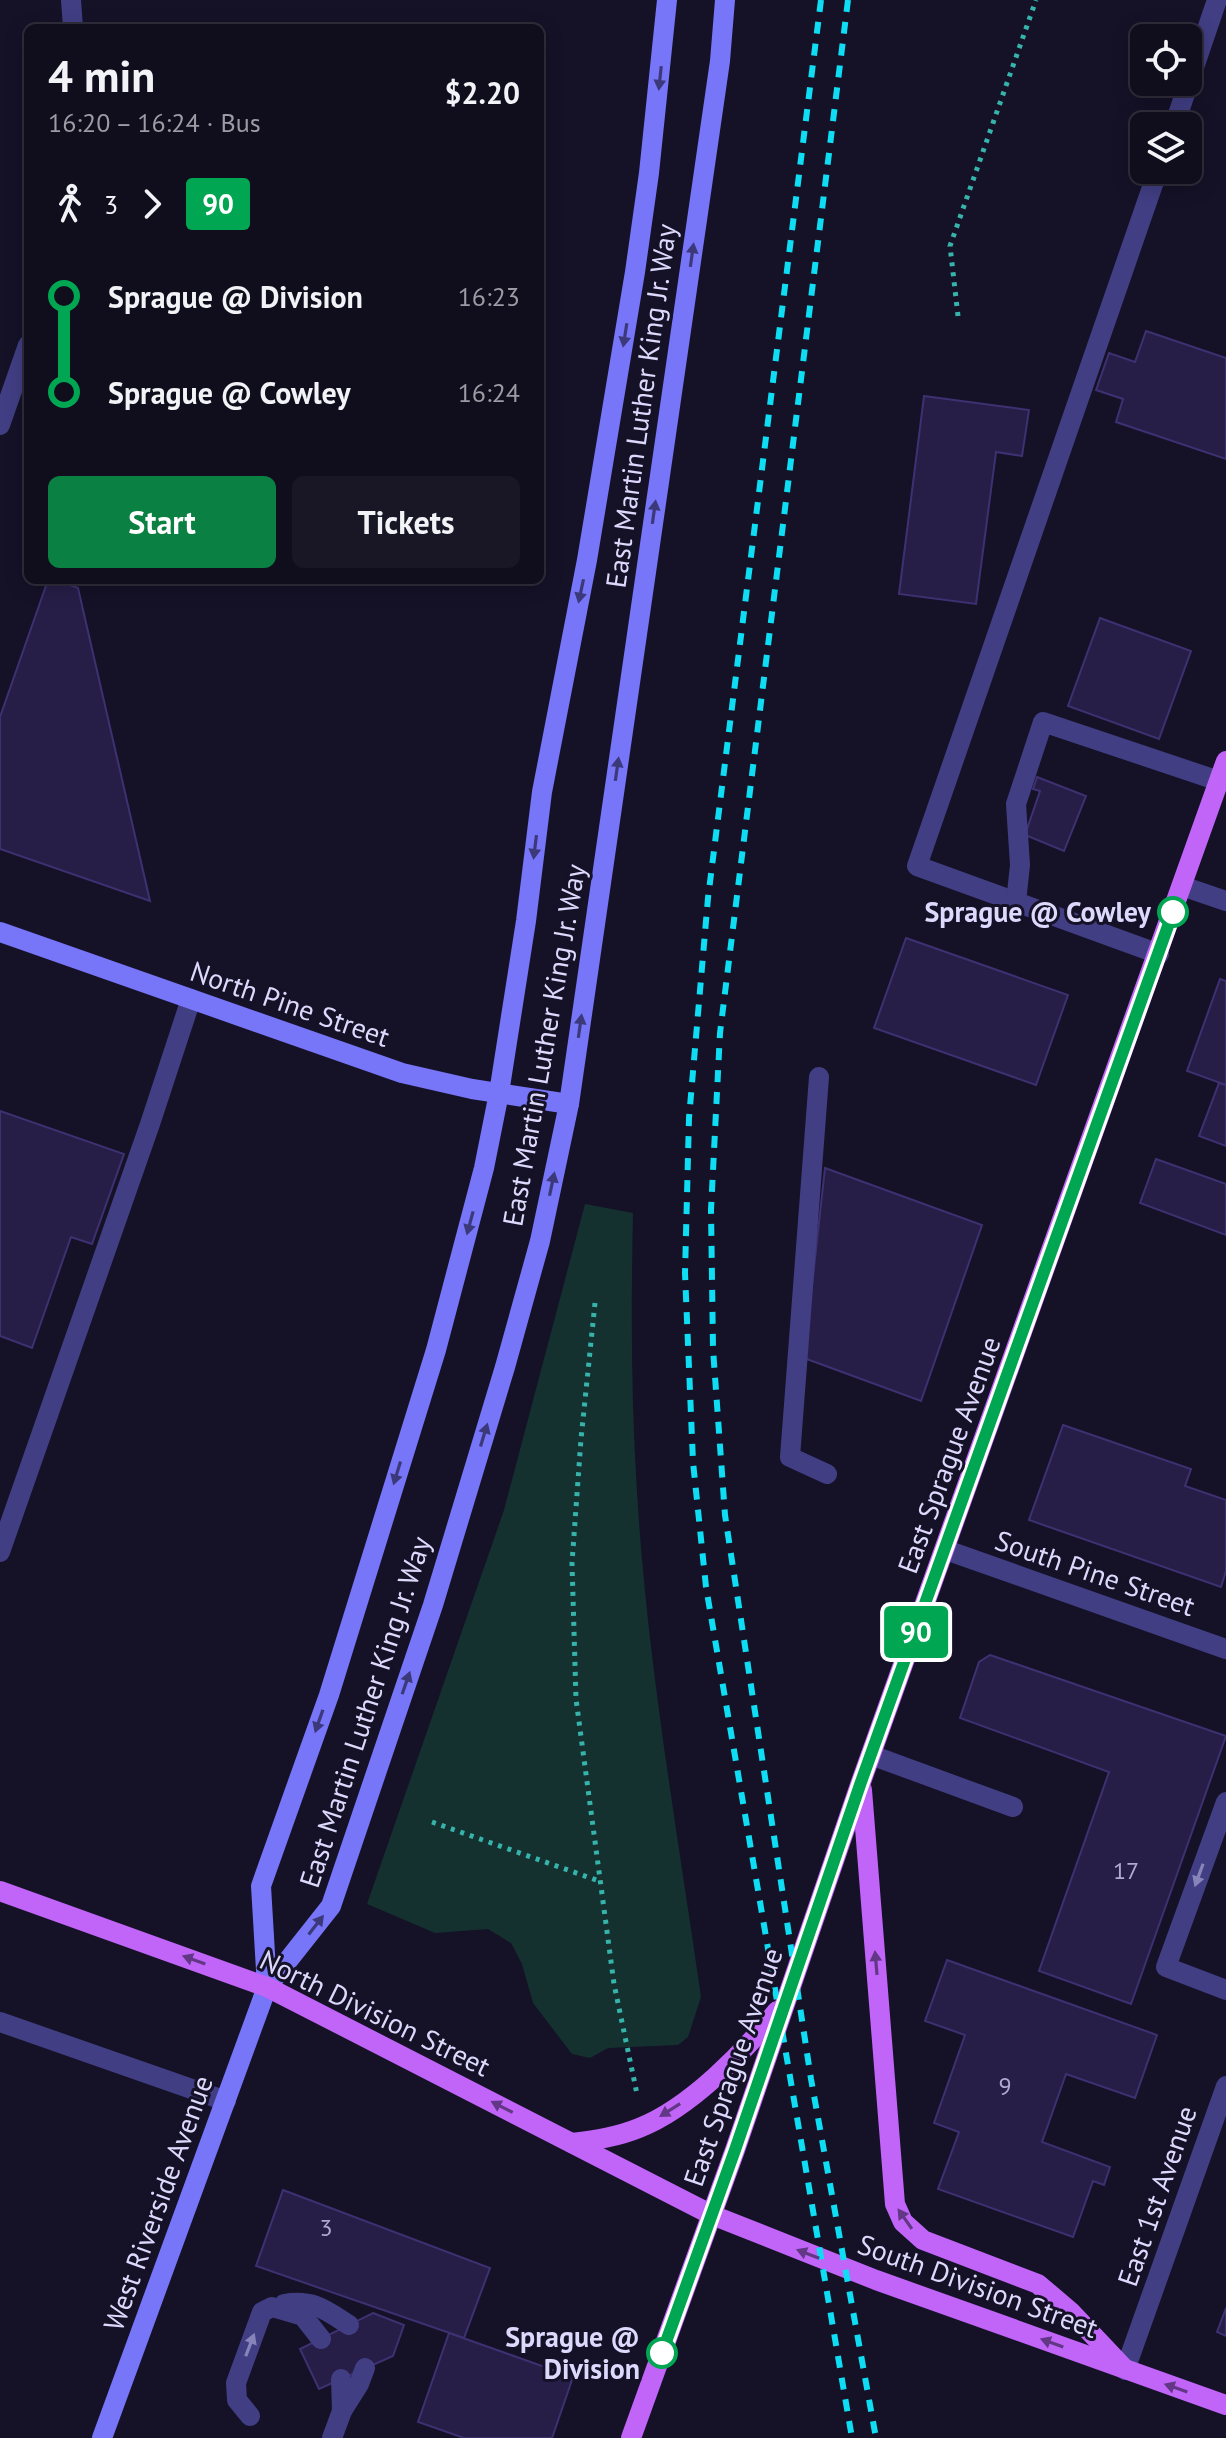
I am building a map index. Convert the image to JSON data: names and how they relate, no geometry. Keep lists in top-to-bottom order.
{
  "streets": {
    "main road": ["East Sprague Avenue", "North Division Street", "South Division Street"],
    "street": [
      "East Martin Luther King Jr. Way",
      "North Pine Street",
      "South Pine Street",
      "East 1st Avenue",
      "West Riverside Avenue"
    ]
  },
  "crossings": [
    ["East Martin Luther King Jr. Way", "North Pine Street"],
    ["East Martin Luther King Jr. Way", "North Division Street"],
    ["East Martin Luther King Jr. Way", "West Riverside Avenue"],
    ["East Sprague Avenue", "South Pine Street"],
    ["East Sprague Avenue", "North Division Street"],
    ["East Sprague Avenue", "South Division Street"],
    ["North Division Street", "West Riverside Avenue"],
    ["North Division Street", "South Division Street"],
    ["East 1st Avenue", "South Division Street"]
  ],
  "one_way": ["North Division Street", "South Division Street"],
  "places": ["Sprague @ Cowley", "Sprague @ Division"],
  "lines": ["bus line 90"],
  "house_numbers": ["17", "9", "3"],
  "page": {
    "on_map": "90",
    "heading": ["4 min", "16:20 – 16:24 · Bus", "$2.20"],
    "legs": ["3", "90"],
    "list": [
      {
        "name": "Sprague @ Division",
        "value": "16:23"
      },
      {
        "name": "Sprague @ Cowley",
        "value": "16:24"
      }
    ],
    "buttons": ["Start", "Tickets"]
  }
}
